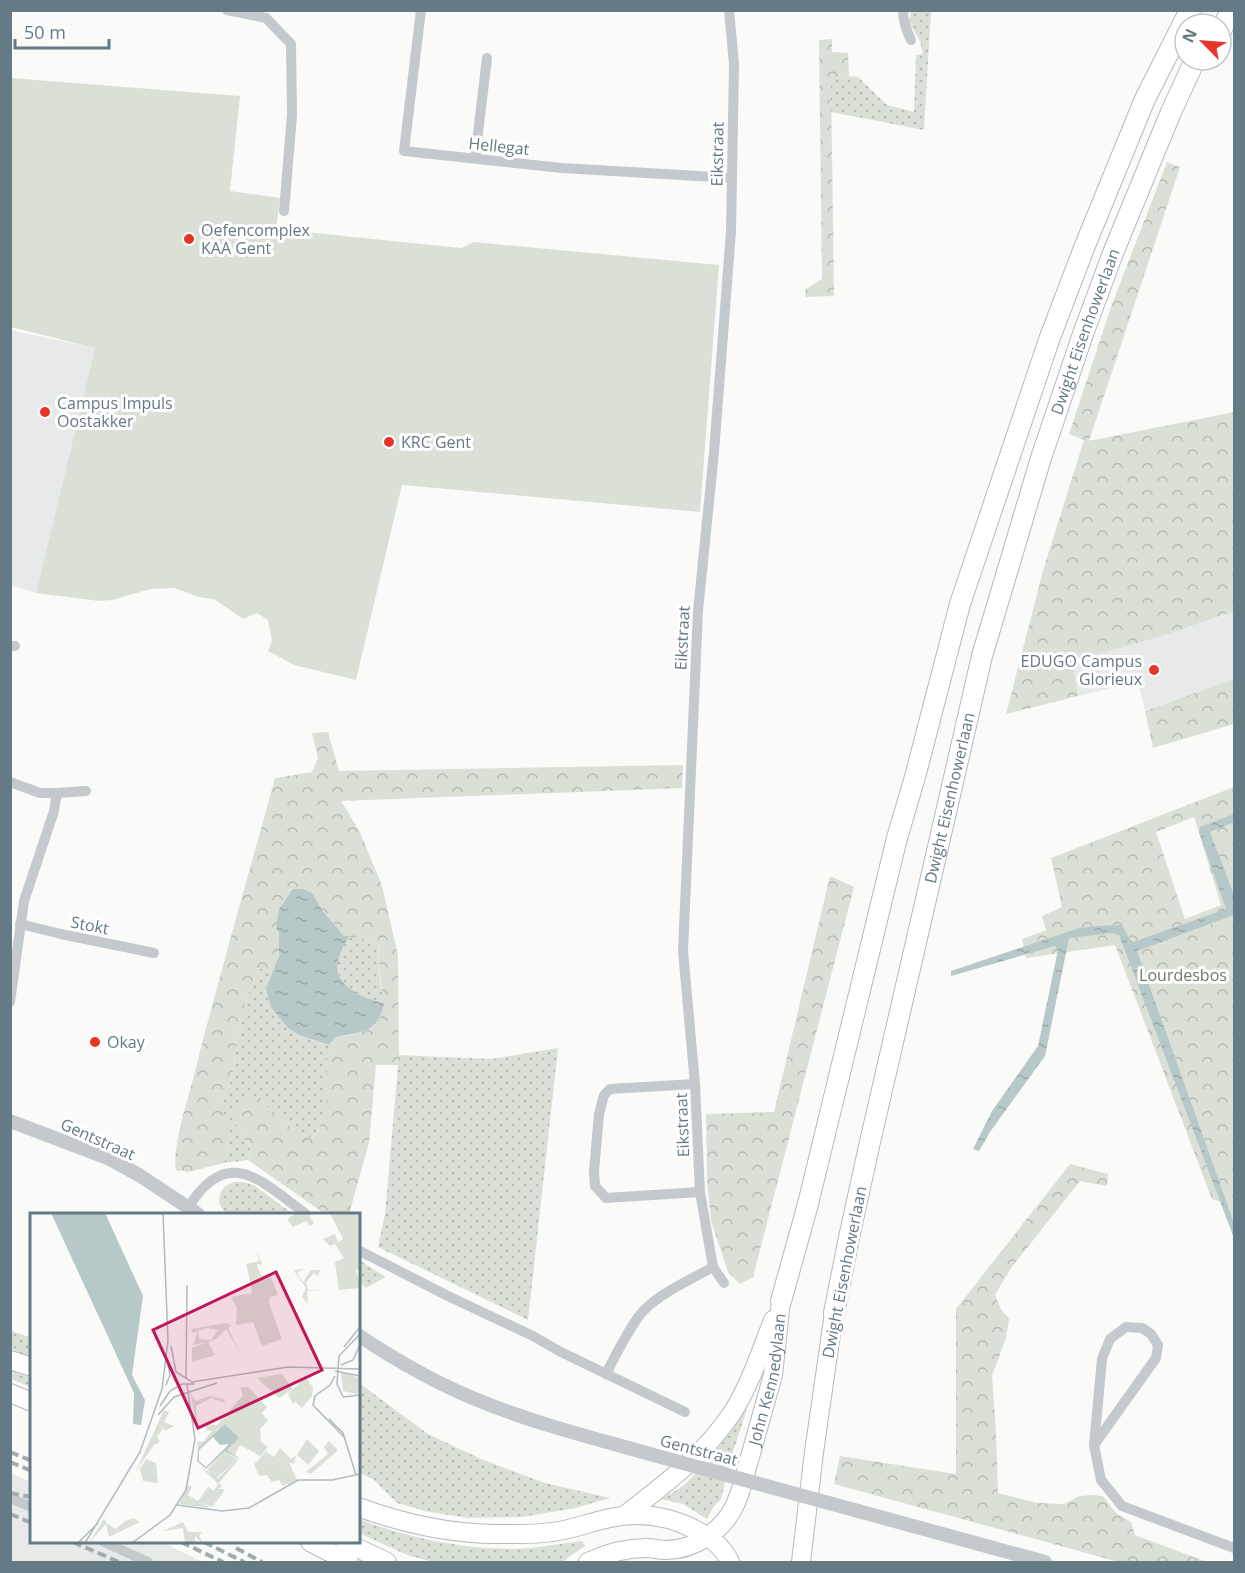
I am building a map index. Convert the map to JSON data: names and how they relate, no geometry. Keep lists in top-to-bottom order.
{
  "streets": {
    "highway": ["Dwight Eisenhowerlaan", "John Kennedylaan"],
    "street": [
      "Hellegat",
      "Eikstraat",
      "Stokt",
      "Gentstraat"
    ]
  },
  "crossings": [
    ["Hellegat", "Eikstraat"],
    ["Dwight Eisenhowerlaan", "John Kennedylaan"]
  ],
  "parks": ["Lourdesbos"],
  "places": [
    "Oefencomplex KAA Gent",
    "Campus Impuls Oostakker",
    "KRC Gent",
    "EDUGO Campus Glorieux",
    "Okay"
  ],
  "scale_bar": "50 m",
  "north": "top left"
}
